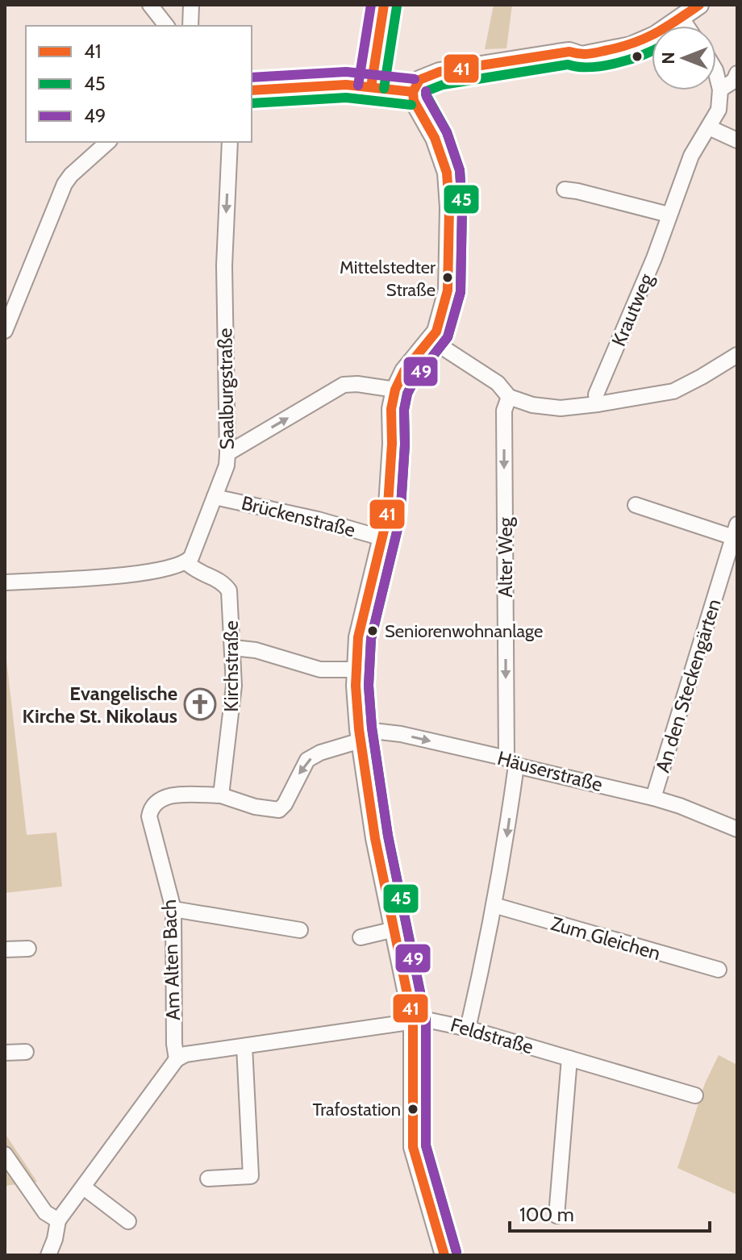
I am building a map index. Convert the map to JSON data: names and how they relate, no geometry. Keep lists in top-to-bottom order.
{
  "streets": {
    "street": [
      "Krautweg",
      "Saalburgstraße",
      "Brückenstraße",
      "Alter Weg",
      "Kirchstraße",
      "An den Steckengärten",
      "Häuserstraße",
      "Zum Gleichen",
      "Am Alten Bach",
      "Feldstraße"
    ]
  },
  "crossings": [
    ["Saalburgstraße", "Brückenstraße"],
    ["Saalburgstraße", "Kirchstraße"],
    ["Alter Weg", "Häuserstraße"],
    ["Alter Weg", "Zum Gleichen"],
    ["Alter Weg", "Feldstraße"],
    ["Kirchstraße", "Am Alten Bach"],
    ["An den Steckengärten", "Häuserstraße"]
  ],
  "one_way": ["Saalburgstraße", "Häuserstraße"],
  "places": {
    "other": ["Mittelstedter Straße", "Seniorenwohnanlage", "Trafostation"],
    "church": ["Evangelische Kirche St. Nikolaus"]
  },
  "lines": ["transit line 41", "transit line 49", "transit line 45"],
  "legend": ["41", "45", "49"],
  "scale_bar": "100 m",
  "north": "left"
}
